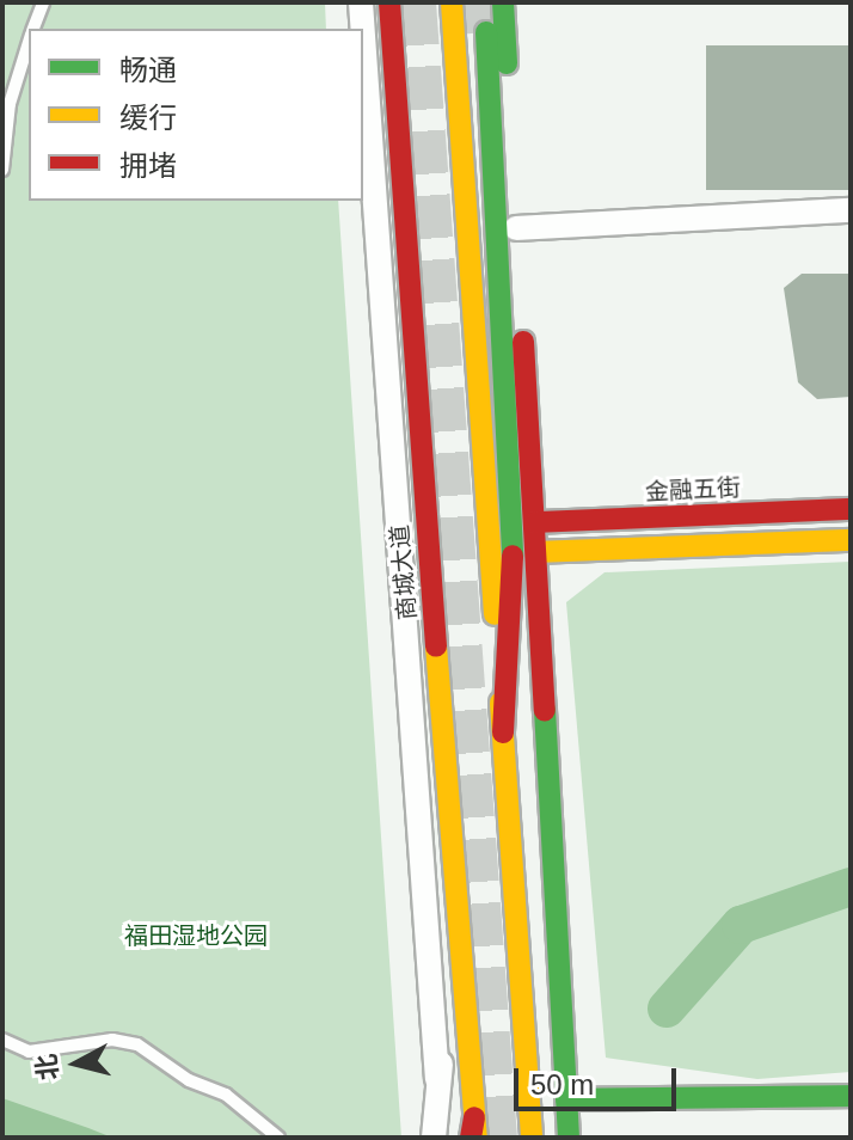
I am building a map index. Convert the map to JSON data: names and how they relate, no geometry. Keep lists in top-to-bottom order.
{
  "streets": {
    "main road": ["金融五街", "商城大道"]
  },
  "parks": ["福田湿地公园"],
  "legend": ["畅通", "缓行", "拥堵"],
  "scale_bar": "50 m",
  "north": "left"
}
